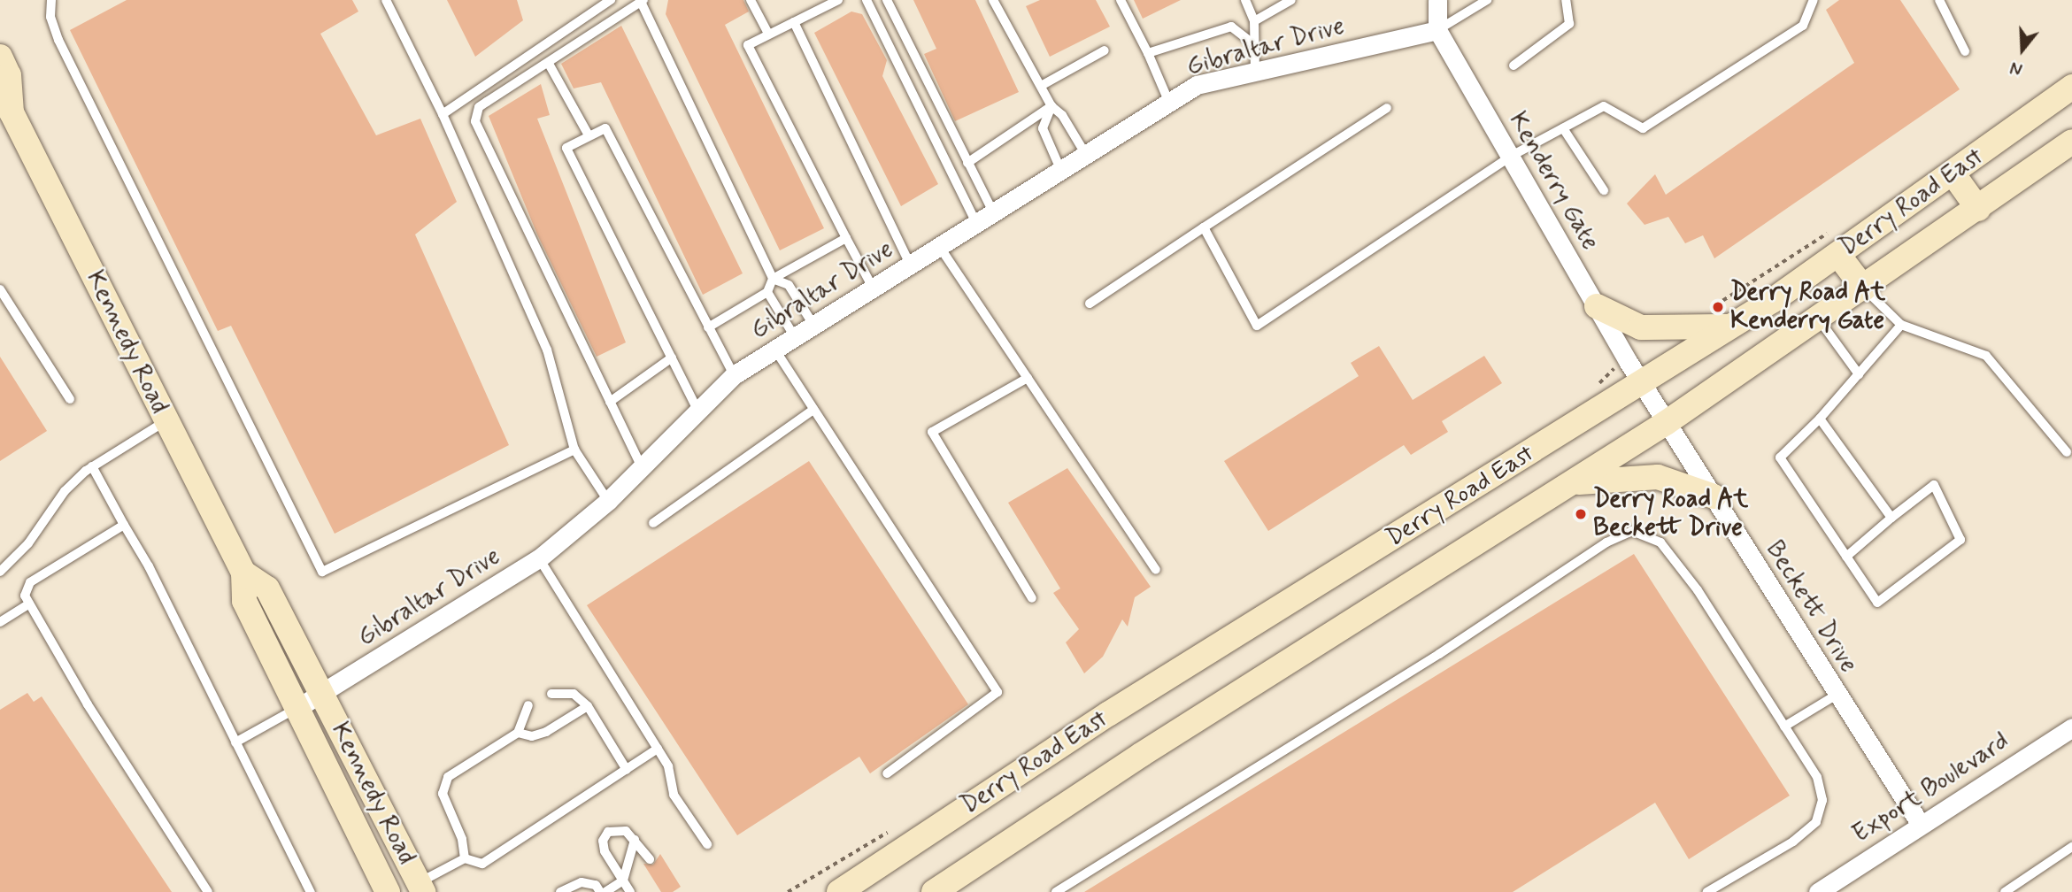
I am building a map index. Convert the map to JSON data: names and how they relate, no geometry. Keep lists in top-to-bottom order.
{
  "streets": {
    "main road": ["Derry Road East", "Kennedy Road"],
    "street": [
      "Gibraltar Drive",
      "Kenderry Gate",
      "Beckett Drive",
      "Export Boulevard"
    ]
  },
  "crossings": [
    ["Gibraltar Drive", "Kenderry Gate"],
    ["Gibraltar Drive", "Kennedy Road"],
    ["Kenderry Gate", "Derry Road East"],
    ["Kenderry Gate", "Beckett Drive"],
    ["Derry Road East", "Beckett Drive"],
    ["Beckett Drive", "Export Boulevard"]
  ],
  "places": ["Derry Road At Kenderry Gate", "Derry Road At Beckett Drive"],
  "north": "bottom"
}
